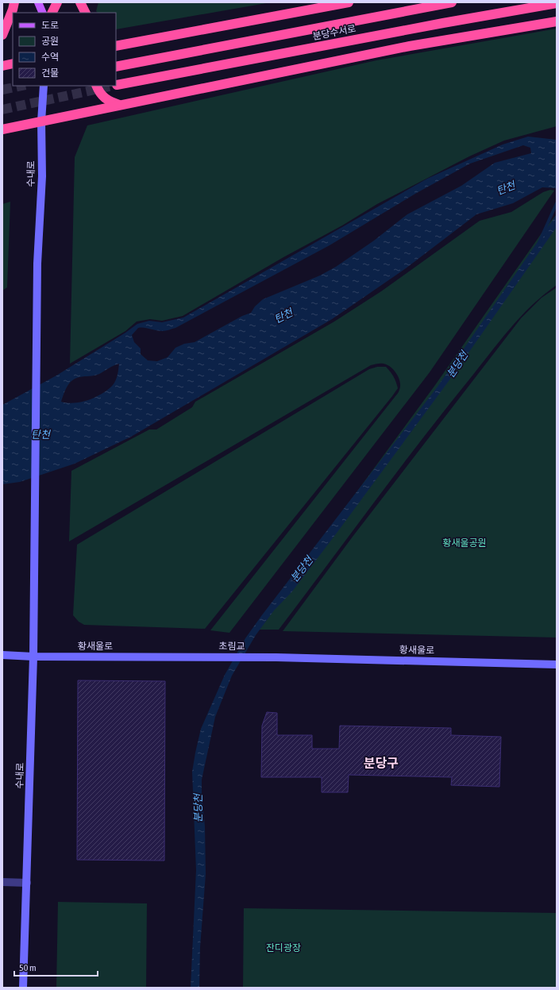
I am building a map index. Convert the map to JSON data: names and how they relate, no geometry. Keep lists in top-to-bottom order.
{
  "streets": {
    "highway": ["분당수서로"],
    "main road": ["수내로", "황새울로", "초림교"]
  },
  "crossings": [
    ["수내로", "황새울로"],
    ["황새울로", "초림교"]
  ],
  "districts": ["분당구"],
  "water": ["탄천", "분당천"],
  "parks": ["황새울공원", "잔디광장"],
  "legend": [
    "도로",
    "공원",
    "수역",
    "건물"
  ],
  "scale_bar": "50 m"
}
